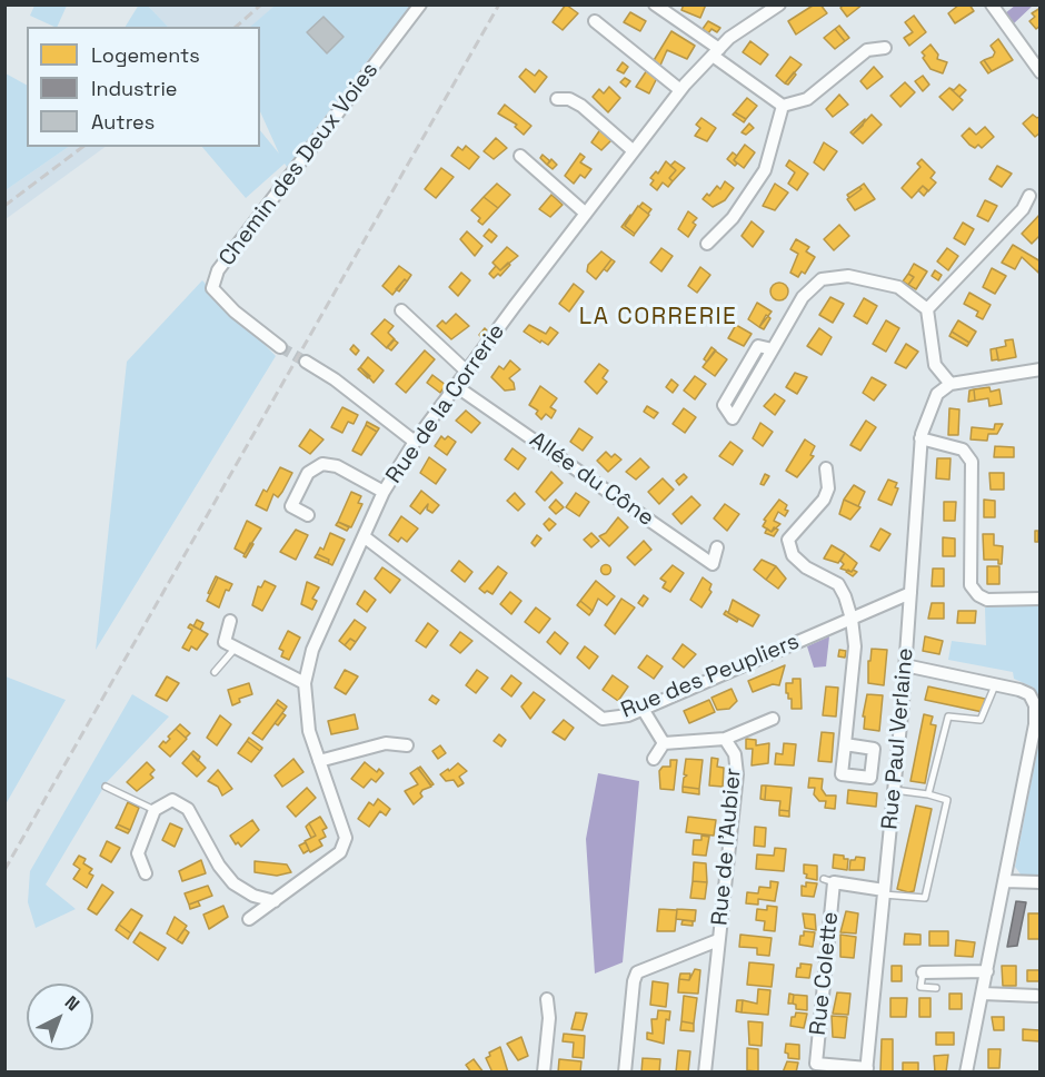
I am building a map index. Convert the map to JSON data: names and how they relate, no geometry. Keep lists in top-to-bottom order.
{
  "streets": {
    "street": [
      "Chemin des Deux Voies",
      "Rue de la Correrie",
      "Allée du Cône",
      "Rue des Peupliers",
      "Rue Paul Verlaine",
      "Rue de l'Aubier",
      "Rue Colette"
    ]
  },
  "crossings": [
    ["Rue de la Correrie", "Allée du Cône"],
    ["Rue de la Correrie", "Rue des Peupliers"],
    ["Rue des Peupliers", "Rue Paul Verlaine"],
    ["Rue Paul Verlaine", "Rue Colette"]
  ],
  "districts": ["LA CORRERIE"],
  "legend": ["Logements", "Industrie", "Autres"],
  "north": "top right"
}
